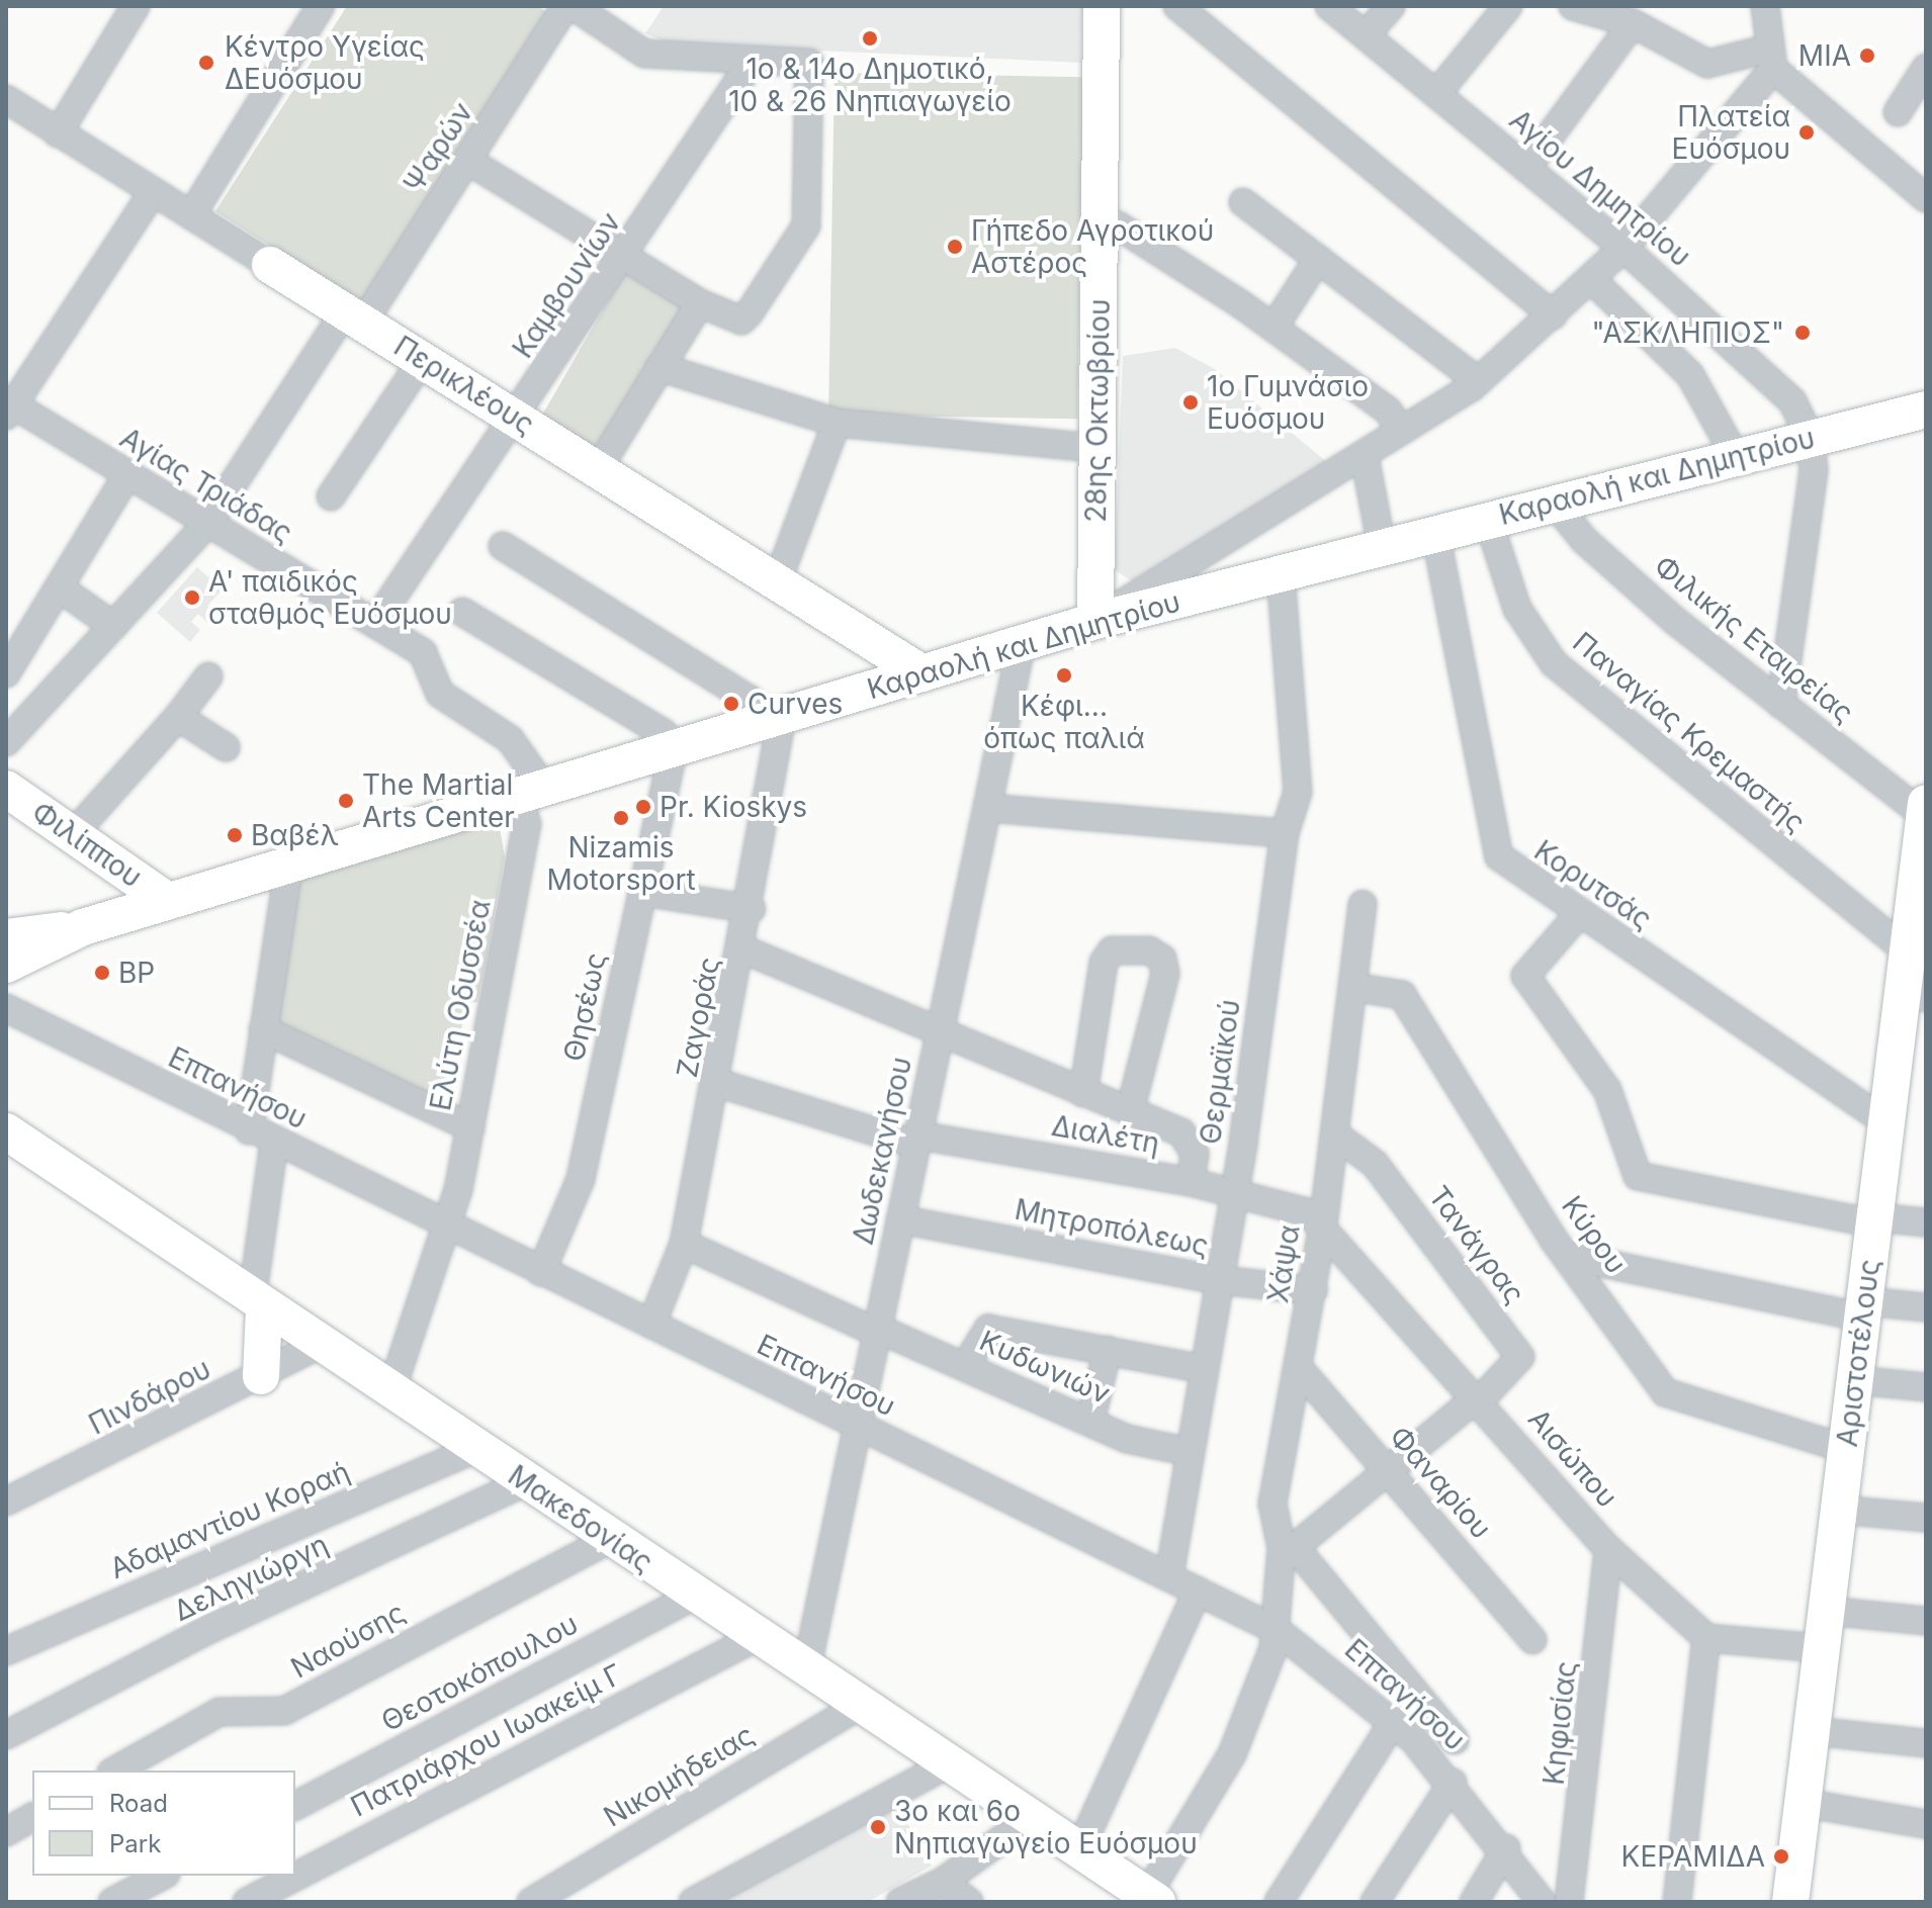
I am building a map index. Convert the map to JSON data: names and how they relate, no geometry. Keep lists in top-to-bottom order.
{
  "streets": {
    "main road": [
      "Περικλέους",
      "28ης Οκτωβρίου",
      "Καραολή και Δημητρίου",
      "Φιλίππου",
      "Αριστοτέλους",
      "Μακεδονίας"
    ],
    "street": [
      "Ψαρών",
      "Αγίου Δημητρίου",
      "Καμβουνίων",
      "Αγίας Τριάδας",
      "Φιλικής Εταιρείας",
      "Παναγίας Κρεμαστής",
      "Κορυτσάς",
      "Ελύτη Οδυσσέα",
      "Θησέως",
      "Ζαγοράς",
      "Θερμαϊκού",
      "Επτανήσου",
      "Διαλέτη",
      "Δωδεκανήσου",
      "Μητροπόλεως",
      "Κύρου",
      "Τανάγρας",
      "Χάψα",
      "Κυδωνιών",
      "Πινδάρου",
      "Αισώπου",
      "Φαναρίου",
      "Αδαμαντίου Κοραή",
      "Δεληγιώργη",
      "Ναούσης",
      "Θεοτοκόπουλου",
      "Κηφισίας",
      "Πατριάρχου Ιωακείμ Γ",
      "Νικομήδειας"
    ]
  },
  "crossings": [
    ["Ψαρών", "Περικλέους"],
    ["Ψαρών", "Αγίας Τριάδας"],
    ["Αγίου Δημητρίου", "Καραολή και Δημητρίου"],
    ["Καμβουνίων", "Περικλέους"],
    ["Καμβουνίων", "Αγίας Τριάδας"],
    ["Περικλέους", "Καραολή και Δημητρίου"],
    ["28ης Οκτωβρίου", "Καραολή και Δημητρίου"],
    ["Καραολή και Δημητρίου", "Αγίας Τριάδας"],
    ["Καραολή και Δημητρίου", "Φιλικής Εταιρείας"],
    ["Καραολή και Δημητρίου", "Παναγίας Κρεμαστής"],
    ["Καραολή και Δημητρίου", "Φιλίππου"],
    ["Καραολή και Δημητρίου", "Κορυτσάς"],
    ["Καραολή και Δημητρίου", "Ελύτη Οδυσσέα"],
    ["Καραολή και Δημητρίου", "Θησέως"],
    ["Καραολή και Δημητρίου", "Ζαγοράς"],
    ["Καραολή και Δημητρίου", "Θερμαϊκού"],
    ["Καραολή και Δημητρίου", "Δωδεκανήσου"],
    ["Αγίας Τριάδας", "Ελύτη Οδυσσέα"],
    ["Φιλικής Εταιρείας", "Αριστοτέλους"],
    ["Παναγίας Κρεμαστής", "Αριστοτέλους"],
    ["Κορυτσάς", "Αριστοτέλους"],
    ["Ελύτη Οδυσσέα", "Επτανήσου"],
    ["Ελύτη Οδυσσέα", "Μακεδονίας"],
    ["Θησέως", "Επτανήσου"],
    ["Ζαγοράς", "Επτανήσου"],
    ["Ζαγοράς", "Διαλέτη"],
    ["Ζαγοράς", "Κυδωνιών"],
    ["Θερμαϊκού", "Επτανήσου"],
    ["Θερμαϊκού", "Διαλέτη"],
    ["Θερμαϊκού", "Μητροπόλεως"],
    ["Θερμαϊκού", "Κυδωνιών"],
    ["Επτανήσου", "Δωδεκανήσου"],
    ["Επτανήσου", "Χάψα"],
    ["Διαλέτη", "Δωδεκανήσου"],
    ["Διαλέτη", "Χάψα"],
    ["Διαλέτη", "Αισώπου"],
    ["Δωδεκανήσου", "Μητροπόλεως"],
    ["Δωδεκανήσου", "Κυδωνιών"],
    ["Δωδεκανήσου", "Μακεδονίας"],
    ["Μητροπόλεως", "Χάψα"],
    ["Κύρου", "Χάψα"],
    ["Κύρου", "Αριστοτέλους"],
    ["Τανάγρας", "Χάψα"],
    ["Τανάγρας", "Αισώπου"],
    ["Τανάγρας", "Φαναρίου"],
    ["Χάψα", "Αισώπου"],
    ["Χάψα", "Φαναρίου"],
    ["Χάψα", "Μακεδονίας"],
    ["Πινδάρου", "Μακεδονίας"],
    ["Αισώπου", "Κηφισίας"],
    ["Μακεδονίας", "Αδαμαντίου Κοραή"],
    ["Μακεδονίας", "Δεληγιώργη"],
    ["Μακεδονίας", "Ναούσης"],
    ["Μακεδονίας", "Θεοτοκόπουλου"],
    ["Μακεδονίας", "Πατριάρχου Ιωακείμ Γ"],
    ["Μακεδονίας", "Νικομήδειας"]
  ],
  "places": [
    "1ο & 14ο Δημοτικό, 10 & 26 Νηπιαγωγείο",
    "ΜΙΑ",
    "Κέντρο Υγείας ΔΕυόσμου",
    "Πλατεία Ευόσμου",
    "Γήπεδο Αγροτικού Αστέρος",
    "\"ΑΣΚΛΗΠΙΟΣ\"",
    "1ο Γυμνάσιο Ευόσμου",
    "Α' παιδικός σταθμός Ευόσμου",
    "Κέφι... όπως παλιά",
    "Curves",
    "The Martial Arts Center",
    "Pr. Kioskys",
    "Nizamis Motorsport",
    "Βαβέλ",
    "BP",
    "3ο και 6ο Νηπιαγωγείο Ευόσμου",
    "ΚΕΡΑΜΙΔΑ"
  ],
  "legend": ["Road", "Park"]
}
